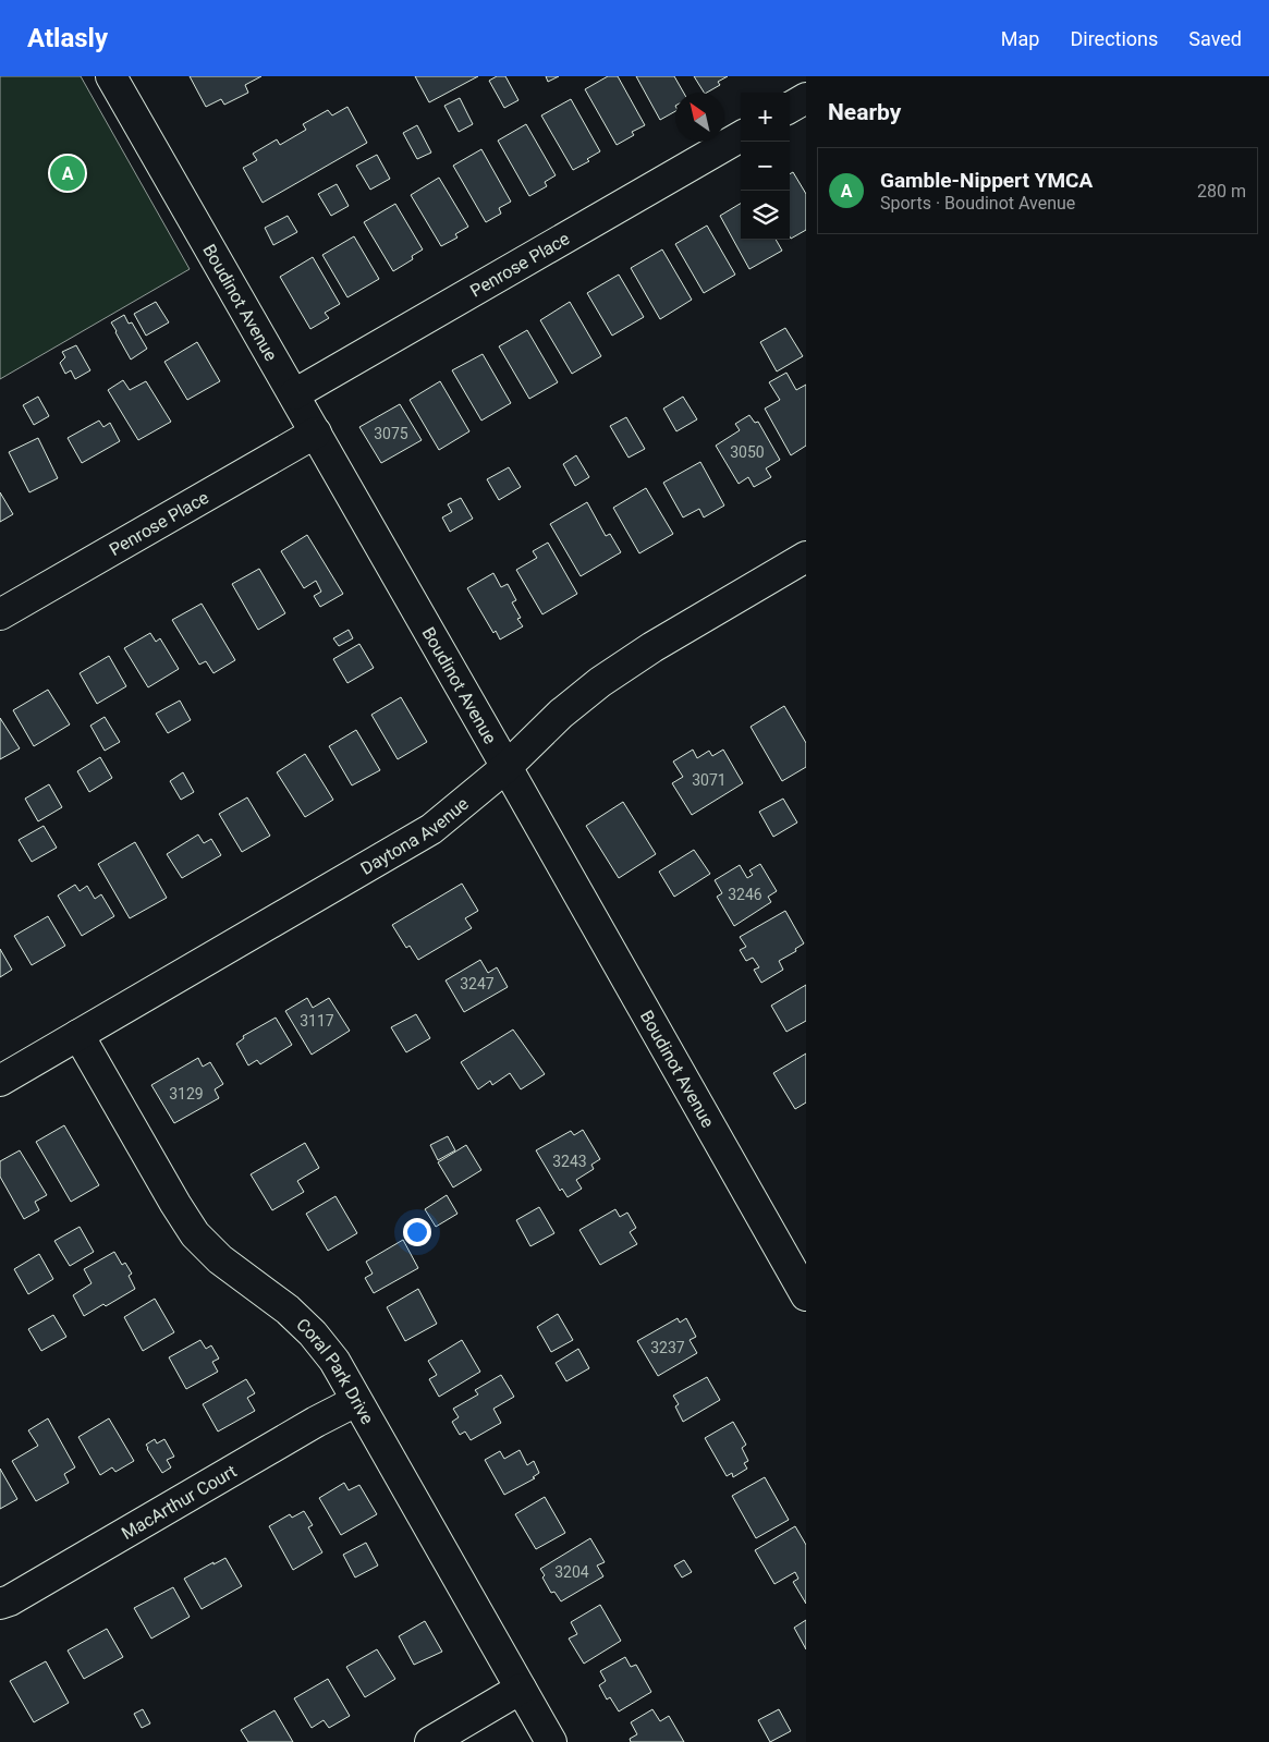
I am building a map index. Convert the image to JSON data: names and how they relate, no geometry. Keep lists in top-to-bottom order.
{
  "streets": {
    "street": [
      "Penrose Place",
      "Boudinot Avenue",
      "Daytona Avenue",
      "Coral Park Drive",
      "MacArthur Court"
    ]
  },
  "crossings": [
    ["Penrose Place", "Boudinot Avenue"],
    ["Boudinot Avenue", "Daytona Avenue"],
    ["Daytona Avenue", "Coral Park Drive"],
    ["Coral Park Drive", "MacArthur Court"]
  ],
  "house_numbers": [
    "3075",
    "3050",
    "3071",
    "3246",
    "3247",
    "3117",
    "3129",
    "3243",
    "3237",
    "3204"
  ],
  "north": "top left",
  "page": {
    "header": "Atlasly",
    "nav": ["Map", "Directions", "Saved"],
    "heading": "Nearby",
    "map_buttons": ["+", "−"],
    "list": [
      {
        "mark": "A",
        "name": "Gamble-Nippert YMCA",
        "note": "Sports · Boudinot Avenue",
        "value": "280 m"
      }
    ],
    "pins": "A"
  }
}
